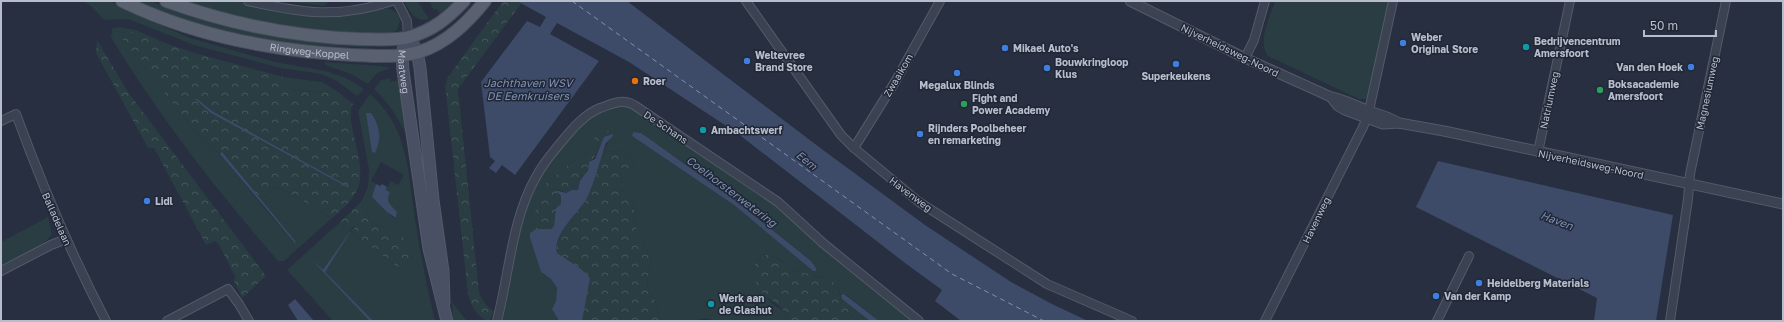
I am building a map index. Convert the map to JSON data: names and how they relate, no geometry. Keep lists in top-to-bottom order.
{
  "streets": {
    "main road": ["Ringweg-Koppel", "Maatweg"],
    "street": [
      "Nijverheidsweg-Noord",
      "Zwaaikom",
      "Magnesiumweg",
      "Natriumweg",
      "De Schans",
      "Havenweg",
      "Balladelaan"
    ]
  },
  "crossings": [
    ["Ringweg-Koppel", "Maatweg"],
    ["Nijverheidsweg-Noord", "Magnesiumweg"],
    ["Nijverheidsweg-Noord", "Natriumweg"],
    ["Nijverheidsweg-Noord", "Havenweg"],
    ["Zwaaikom", "Havenweg"]
  ],
  "water": [
    "Jachthaven WSV DE Eemkruisers",
    "Eem",
    "Coelhorsterwetering",
    "Haven"
  ],
  "places": [
    "Weber Original Store",
    "Bedrijvencentrum Amersfoort",
    "Mikael Auto's",
    "Weltevree Brand Store",
    "Superkeukens",
    "Van den Hoek",
    "Bouwkringloop Klus",
    "Megalux Blinds",
    "Roer",
    "Boksacademie Amersfoort",
    "Fight and Power Academy",
    "Ambachtswerf",
    "Rijnders Poolbeheer en remarketing",
    "Lidl",
    "Heidelberg Materials",
    "Van der Kamp",
    "Werk aan de Glashut"
  ],
  "scale_bar": "50 m"
}
